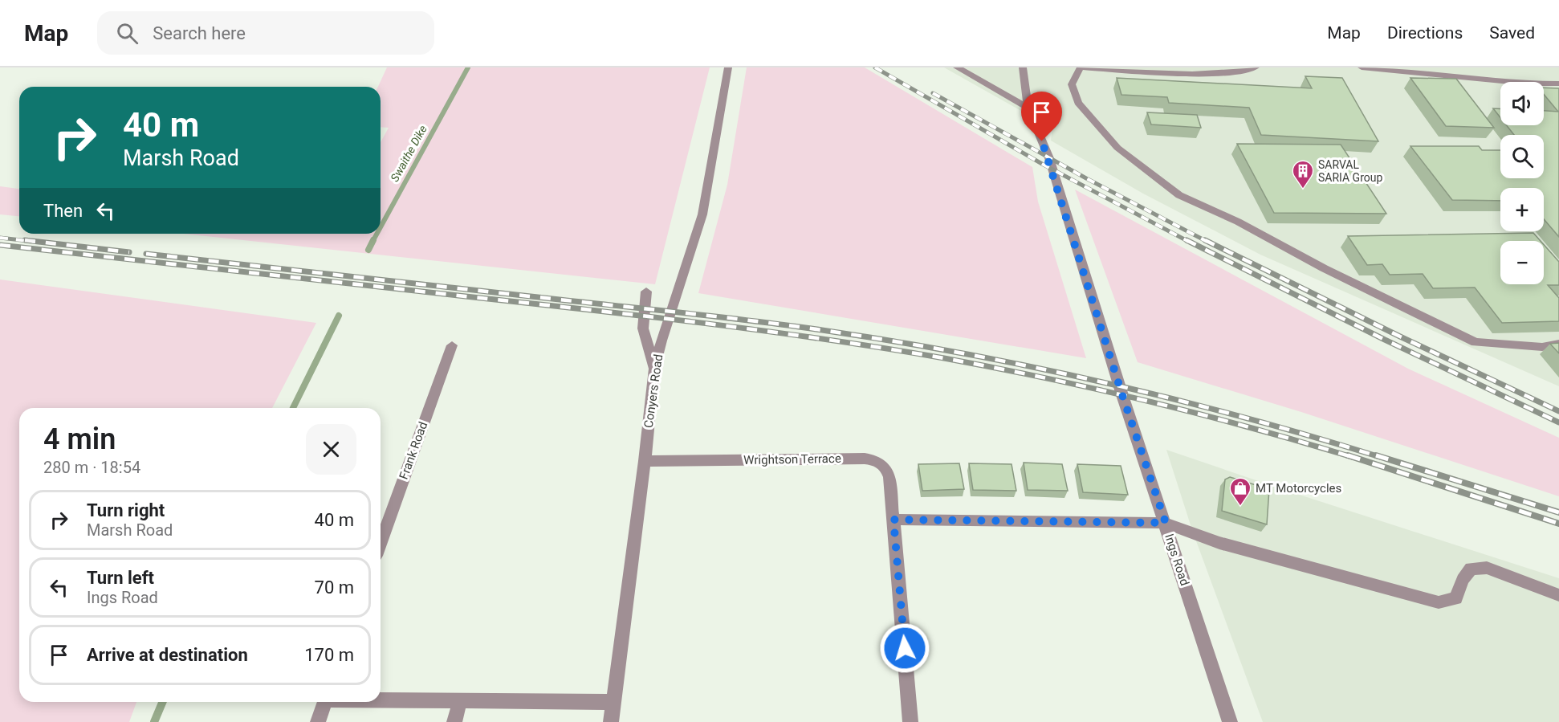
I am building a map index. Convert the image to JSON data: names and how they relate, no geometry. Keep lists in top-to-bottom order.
{
  "streets": {
    "street": [
      "Conyers Road",
      "Frank Road",
      "Wrightson Terrace",
      "Ings Road"
    ]
  },
  "crossings": [
    ["Conyers Road", "Wrightson Terrace"]
  ],
  "water": ["Swaithe Dike"],
  "places": {
    "building": ["SARVAL SARIA Group"],
    "shop": ["MT Motorcycles"]
  },
  "page": {
    "header": "Map",
    "search": "Search here",
    "nav": ["Map", "Directions", "Saved"],
    "map_buttons": ["+", "−"],
    "turn": ["40 m", "Marsh Road"],
    "then": "Then",
    "heading": ["4 min", "280 m · 18:54"],
    "list": [
      {
        "name": "Turn right",
        "note": "Marsh Road",
        "value": "40 m"
      },
      {
        "name": "Turn left",
        "note": "Ings Road",
        "value": "70 m"
      },
      {
        "name": "Arrive at destination",
        "value": "170 m"
      }
    ]
  }
}
